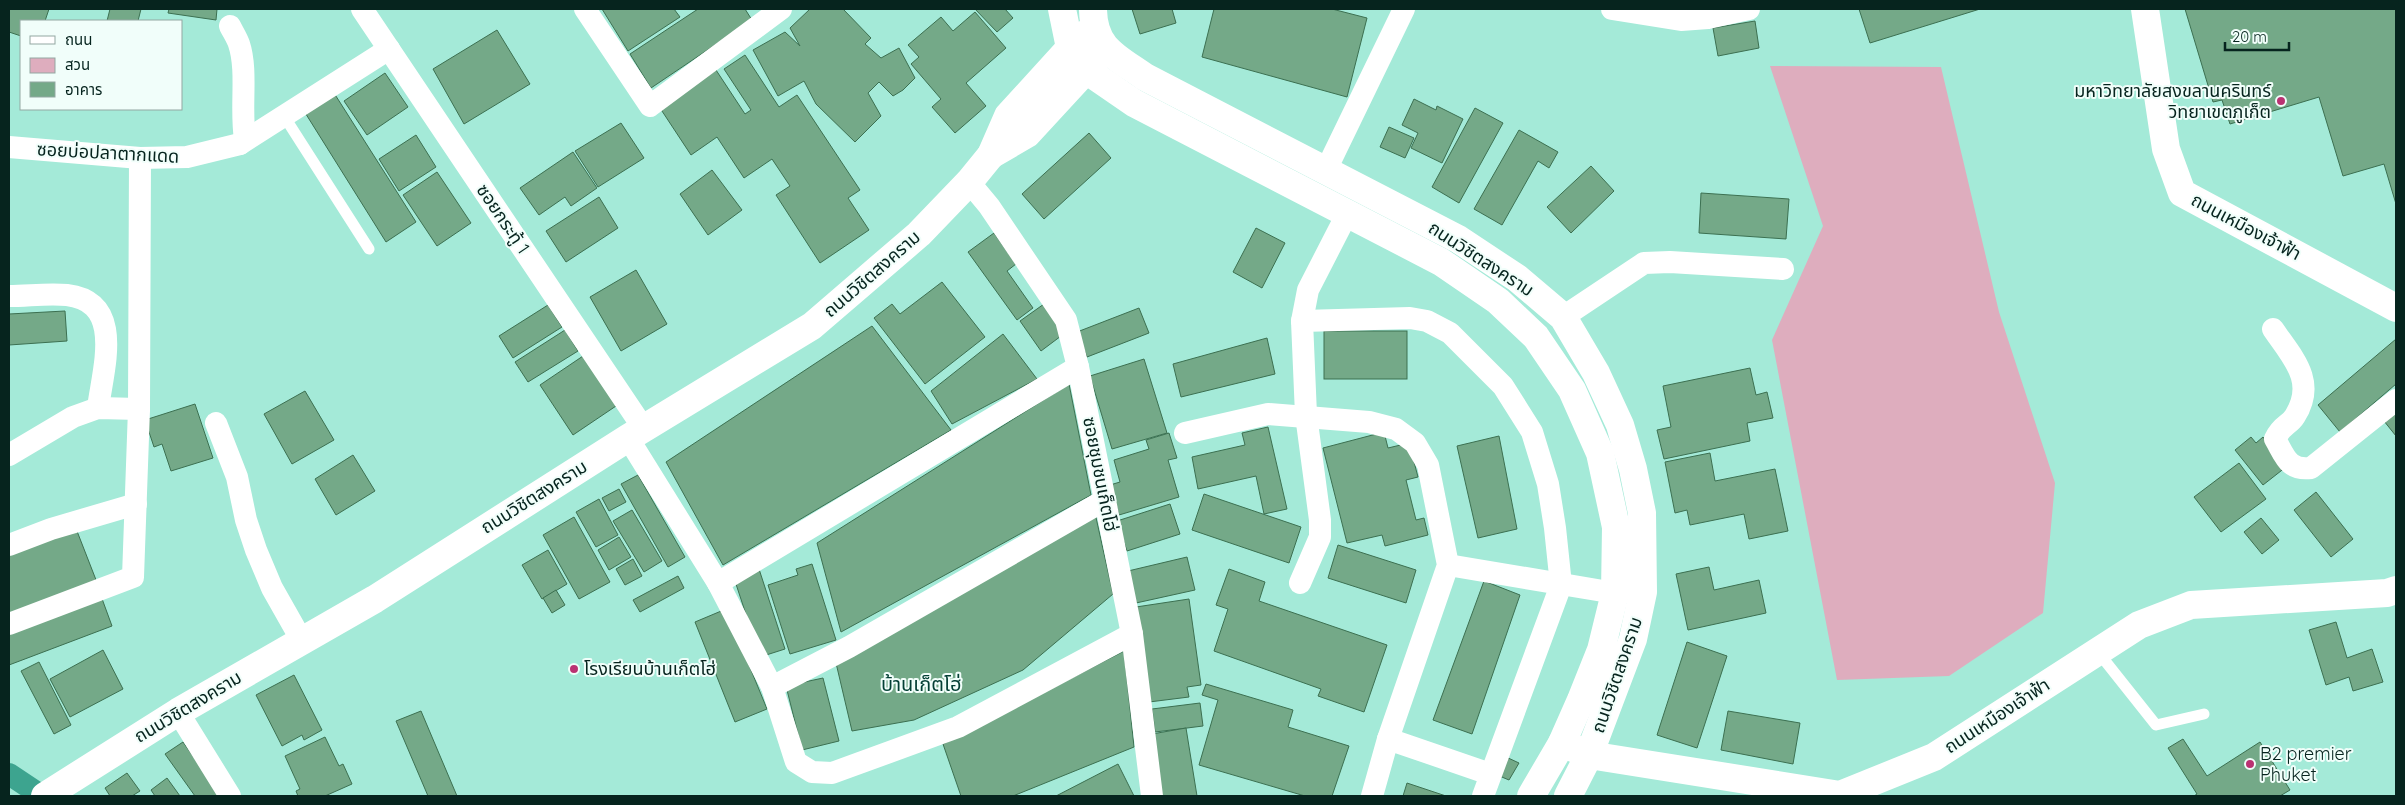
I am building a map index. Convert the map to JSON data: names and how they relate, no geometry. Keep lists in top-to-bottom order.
{
  "streets": {
    "main road": ["ถนนเหมืองเจ้าฟ้า", "ถนนวิชิตสงคราม"],
    "street": ["ซอยบ่อปลาตากแดด", "ซอยกระทู้ 1", "ซอยชุมชนเก็ตโฮ่"]
  },
  "crossings": [
    ["ซอยบ่อปลาตากแดด", "ซอยกระทู้ 1"],
    ["ซอยกระทู้ 1", "ถนนวิชิตสงคราม"],
    ["ซอยกระทู้ 1", "ซอยชุมชนเก็ตโฮ่"],
    ["ถนนเหมืองเจ้าฟ้า", "ถนนวิชิตสงคราม"],
    ["ถนนวิชิตสงคราม", "ซอยชุมชนเก็ตโฮ่"]
  ],
  "districts": ["บ้านเก็ตโฮ่"],
  "places": ["มหาวิทยาลัยสงขลานครินทร์ วิทยาเขตภูเก็ต", "โรงเรียนบ้านเก็ตโฮ่", "B2 premier Phuket"],
  "legend": ["ถนน", "สวน", "อาคาร"],
  "scale_bar": "20 m"
}
